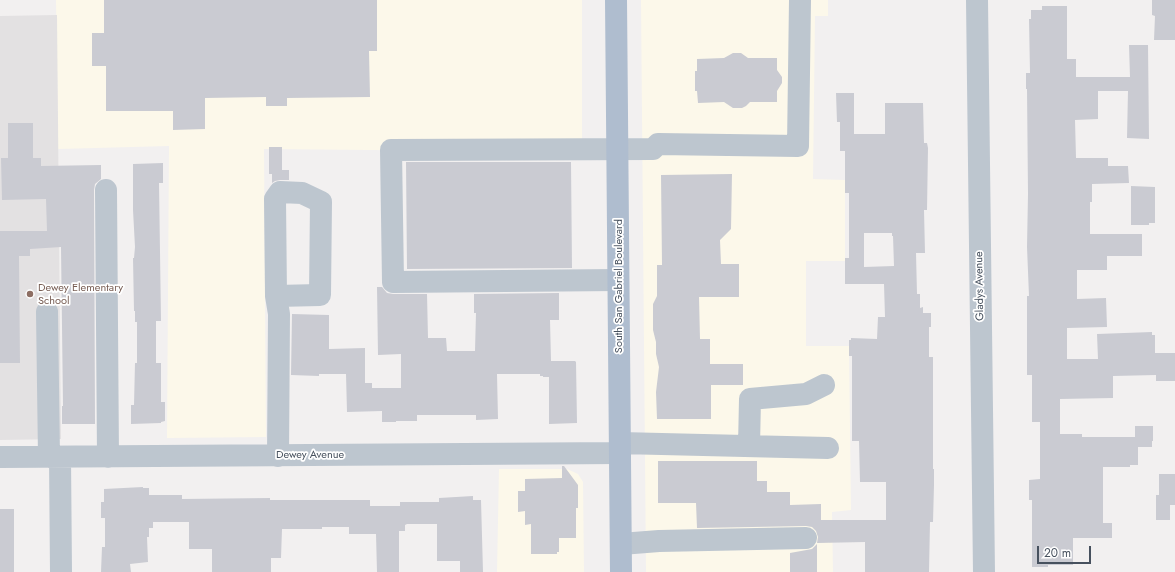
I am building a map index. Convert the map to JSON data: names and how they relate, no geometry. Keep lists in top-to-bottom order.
{
  "streets": {
    "main road": ["South San Gabriel Boulevard"],
    "street": ["Gladys Avenue", "Dewey Avenue"]
  },
  "crossings": [
    ["South San Gabriel Boulevard", "Dewey Avenue"]
  ],
  "places": ["Dewey Elementary School"],
  "scale_bar": "20 m"
}
